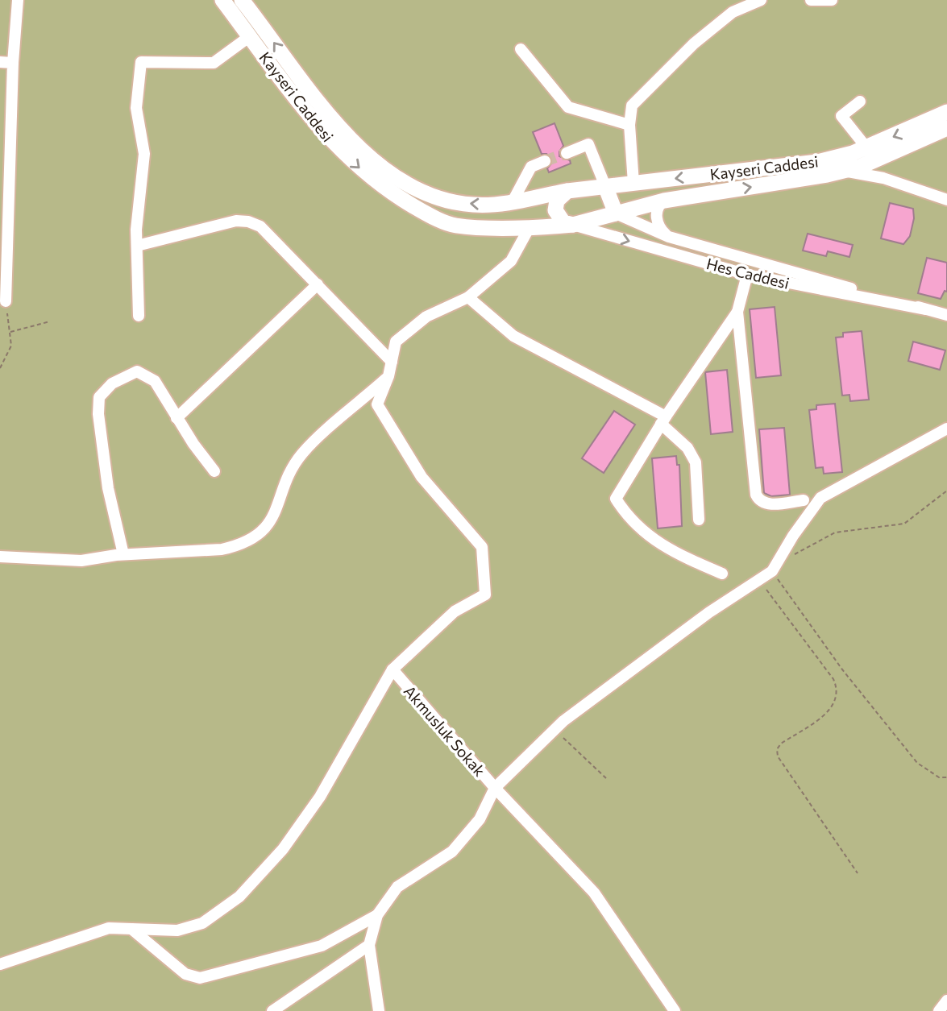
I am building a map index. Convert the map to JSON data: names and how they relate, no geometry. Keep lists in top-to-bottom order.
{
  "streets": {
    "main road": ["Kayseri Caddesi"],
    "street": ["Hes Caddesi", "Akmusluk Sokak"]
  },
  "crossings": [
    ["Kayseri Caddesi", "Hes Caddesi"]
  ]
}
